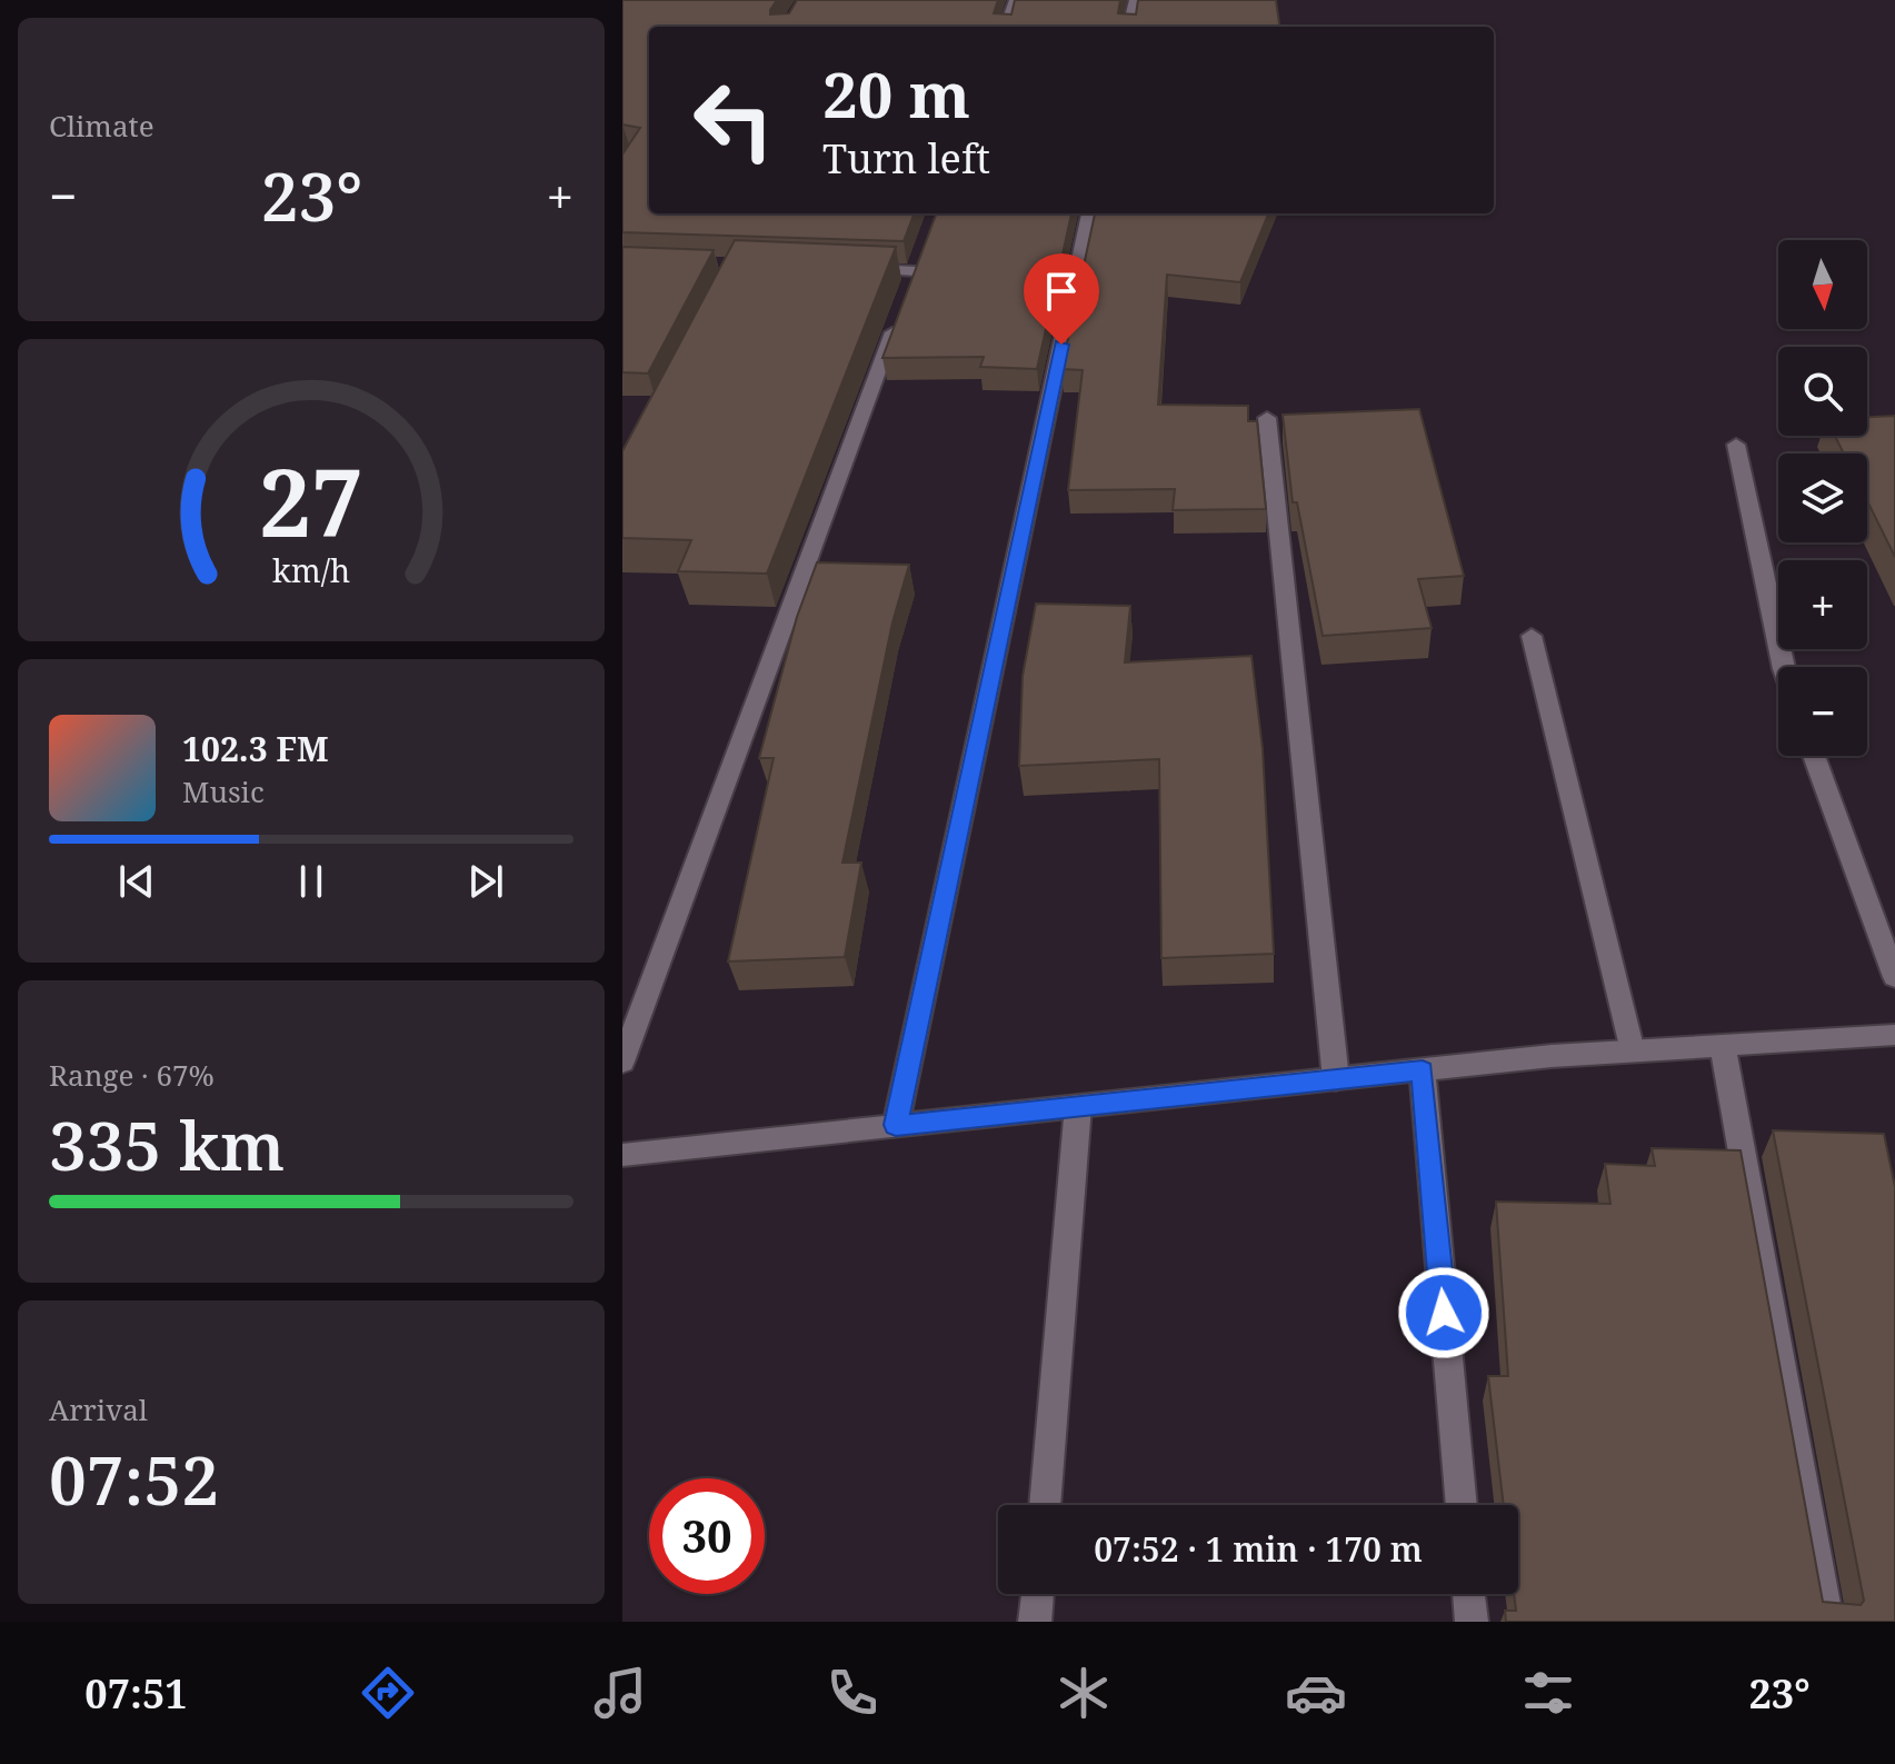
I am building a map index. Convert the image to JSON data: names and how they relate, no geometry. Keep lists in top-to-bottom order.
{
  "north": "bottom",
  "page": {
    "tile": [
      "Climate",
      ["Range · 67%", "335 km"],
      ["Arrival", "07:52"]
    ],
    "turn": ["20 m", "Turn left"],
    "heat": ["−", "23°", "+"],
    "map_buttons": ["+", "−"],
    "song": ["102.3 FM", "Music"],
    "limit": "30",
    "trip": "07:52 · 1 min · 170 m",
    "tabs": ["07:51", "23°"],
    "gauge": ["27", "km/h"]
  }
}
